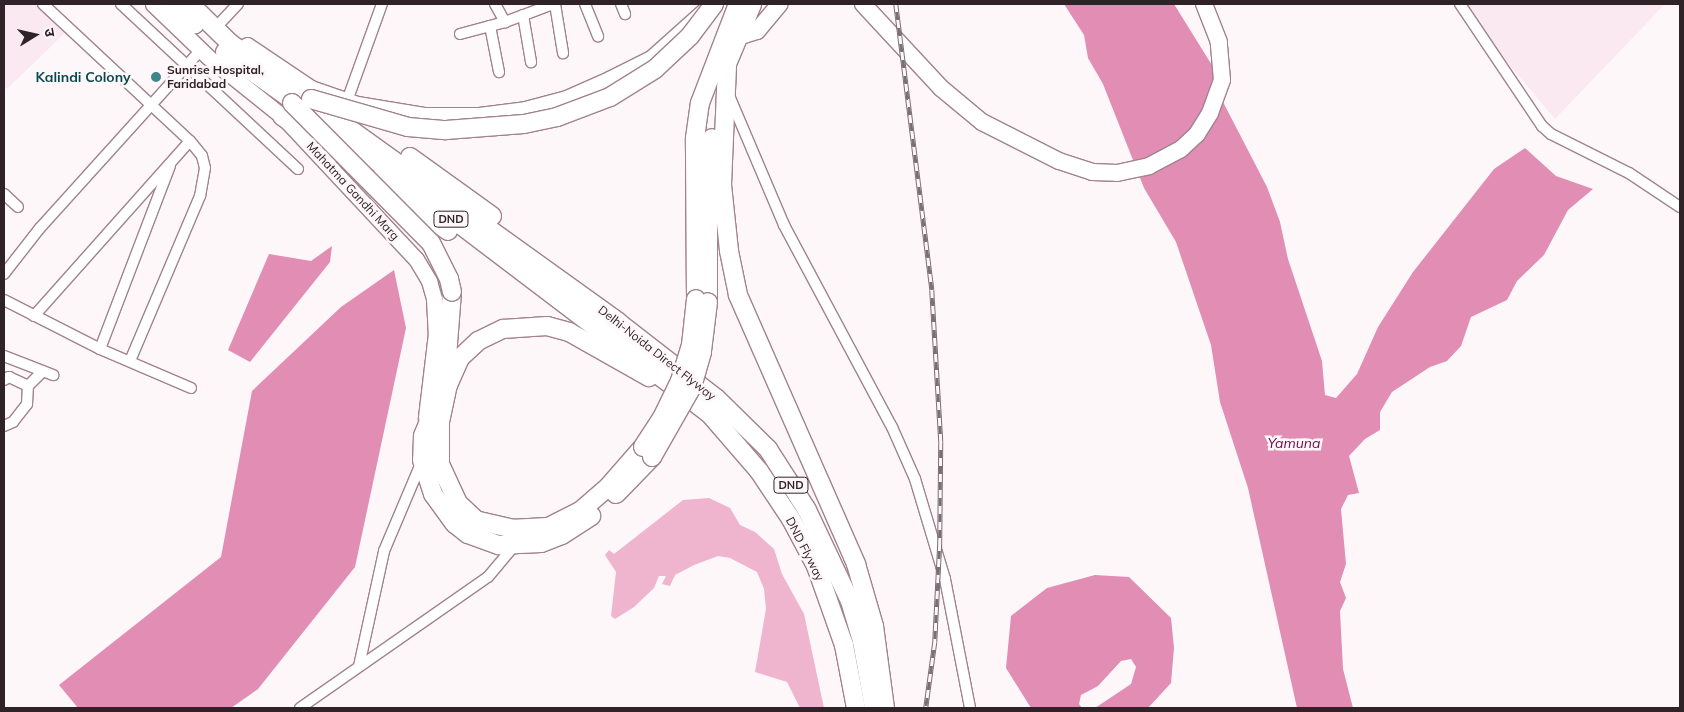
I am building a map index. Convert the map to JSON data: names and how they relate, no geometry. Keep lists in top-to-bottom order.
{
  "streets": {
    "highway": ["DND", "Delhi-Noida Direct Flyway", "DND Flyway"],
    "main road": ["Mahatma Gandhi Marg"]
  },
  "crossings": [
    ["Mahatma Gandhi Marg", "Delhi-Noida Direct Flyway"],
    ["Delhi-Noida Direct Flyway", "DND Flyway"]
  ],
  "districts": ["Kalindi Colony"],
  "water": ["Yamuna"],
  "places": ["Sunrise Hospital, Faridabad"],
  "north": "right"
}
